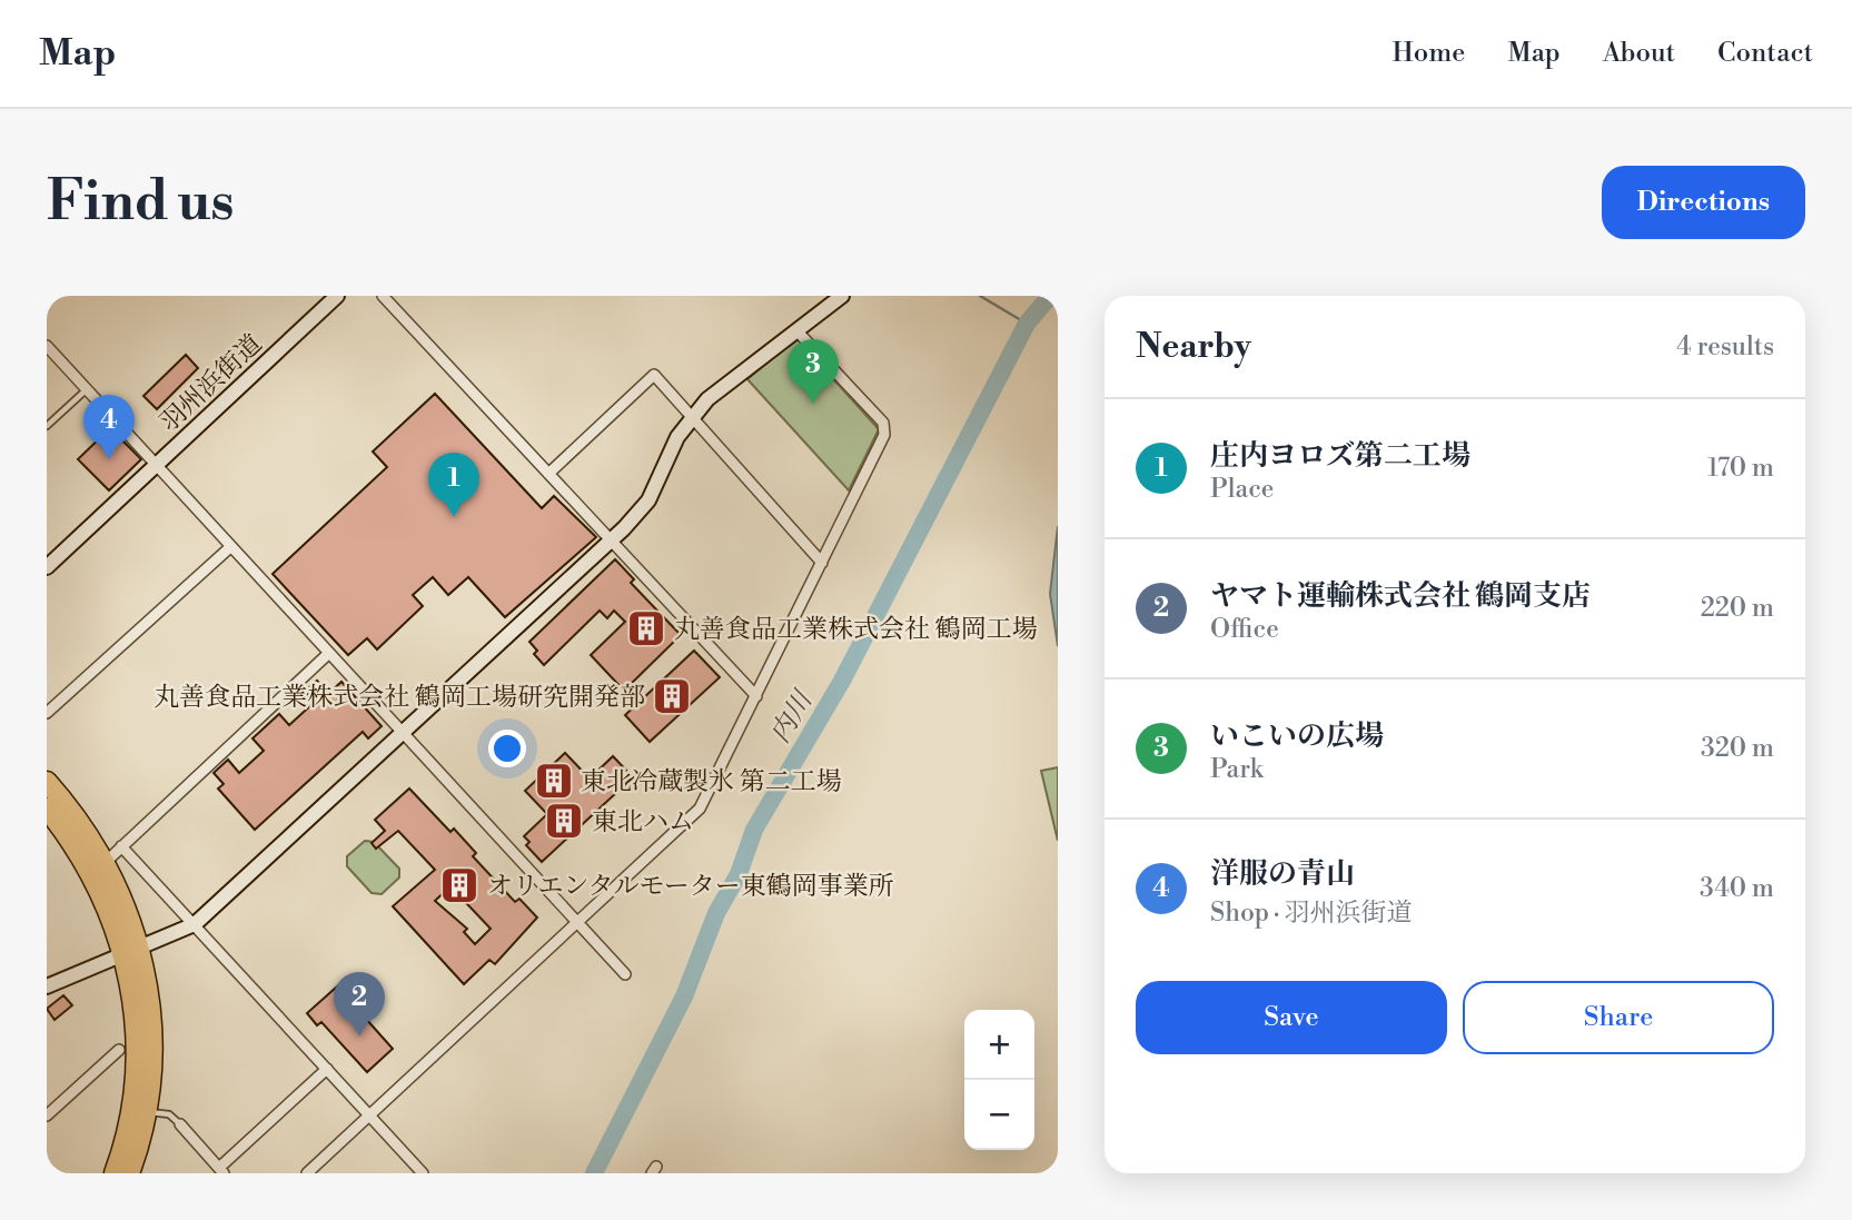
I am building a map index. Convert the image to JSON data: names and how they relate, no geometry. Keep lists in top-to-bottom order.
{
  "streets": {
    "street": ["羽州浜街道"]
  },
  "water": ["内川"],
  "places": {
    "building": [
      "丸善食品工業株式会社 鶴岡工場",
      "丸善食品工業株式会社 鶴岡工場研究開発部",
      "東北冷蔵製氷 第二工場",
      "東北ハム",
      "オリエンタルモーター東鶴岡事業所"
    ]
  },
  "page": {
    "header": "Map",
    "nav": [
      "Home",
      "Map",
      "About",
      "Contact"
    ],
    "buttons": [
      "Directions",
      ["Save", "Share"]
    ],
    "title": "Find us",
    "heading": ["Nearby", "4 results"],
    "pins": [
      "3",
      "4",
      "1",
      "2"
    ],
    "list": [
      {
        "mark": "1",
        "name": "庄内ヨロズ第二工場",
        "note": "Place",
        "value": "170 m"
      },
      {
        "mark": "2",
        "name": "ヤマト運輸株式会社 鶴岡支店",
        "note": "Office",
        "value": "220 m"
      },
      {
        "mark": "3",
        "name": "いこいの広場",
        "note": "Park",
        "value": "320 m"
      },
      {
        "mark": "4",
        "name": "洋服の青山",
        "note": "Shop · 羽州浜街道",
        "value": "340 m"
      }
    ],
    "map_buttons": ["+", "−"]
  }
}
